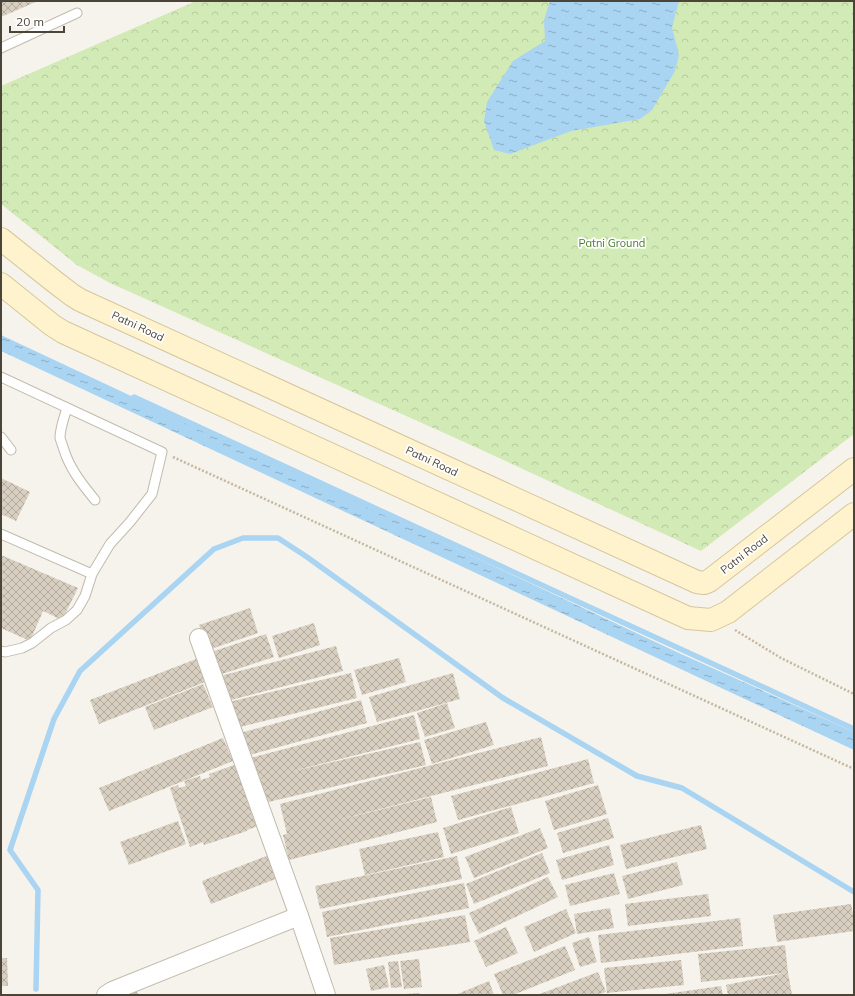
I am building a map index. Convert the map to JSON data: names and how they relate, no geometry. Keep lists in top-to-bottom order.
{
  "streets": {
    "main road": ["Patni Road"]
  },
  "parks": ["Patni Ground"],
  "scale_bar": "20 m"
}
